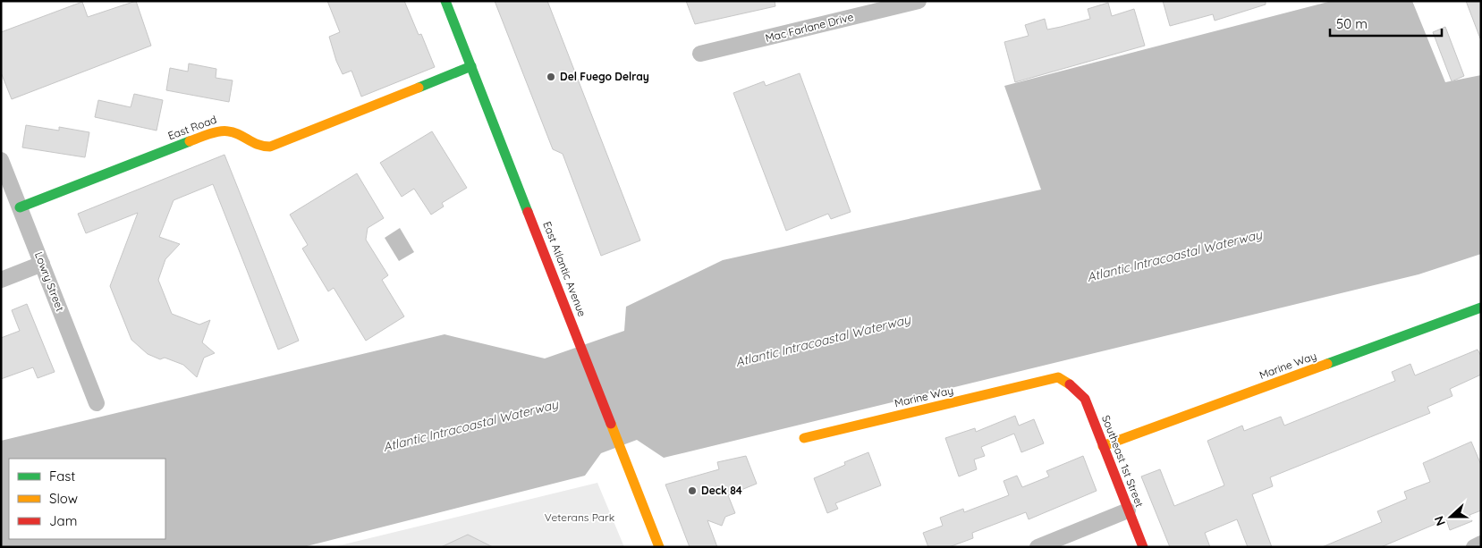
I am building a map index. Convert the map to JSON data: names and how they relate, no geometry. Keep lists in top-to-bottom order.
{
  "streets": {
    "street": [
      "Mac Farlane Drive",
      "East Road",
      "East Atlantic Avenue",
      "Lowry Street",
      "Marine Way",
      "Southeast 1st Street"
    ]
  },
  "crossings": [
    ["East Road", "East Atlantic Avenue"],
    ["East Road", "Lowry Street"],
    ["Marine Way", "Southeast 1st Street"]
  ],
  "water": ["Atlantic Intracoastal Waterway"],
  "parks": ["Veterans Park"],
  "places": ["Del Fuego Delray", "Deck 84"],
  "legend": ["Fast", "Slow", "Jam"],
  "scale_bar": "50 m",
  "north": "left"
}
